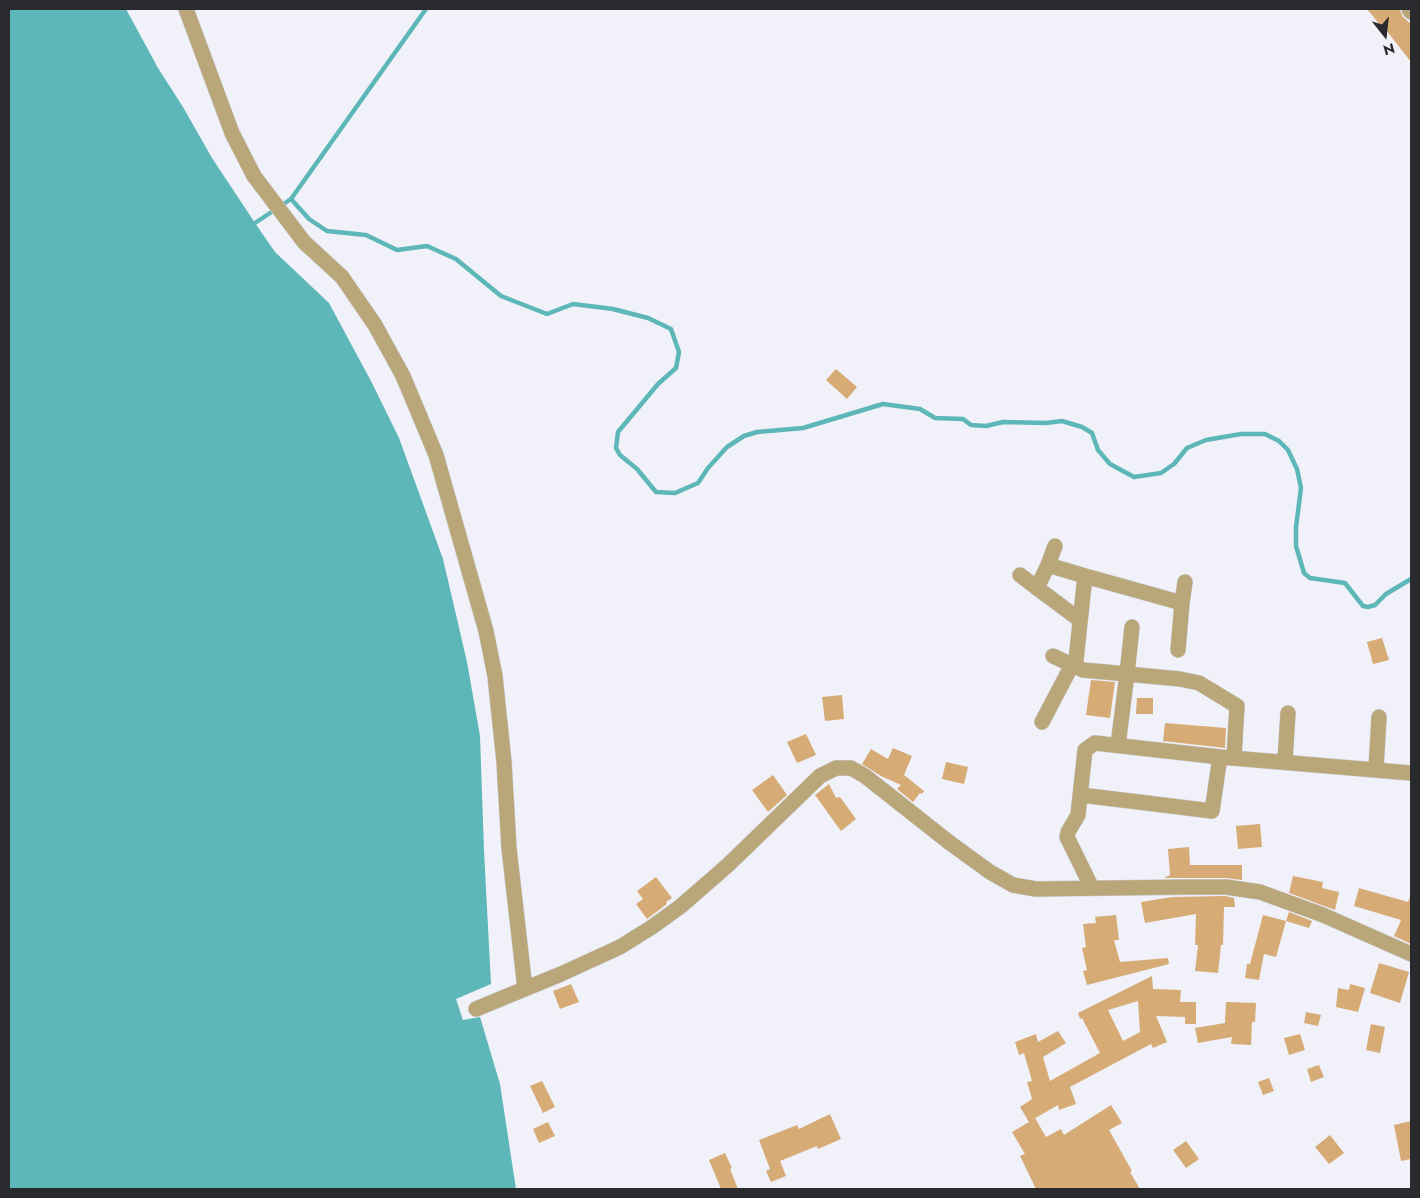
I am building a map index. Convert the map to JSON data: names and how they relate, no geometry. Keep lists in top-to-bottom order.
{
  "north": "bottom"
}
